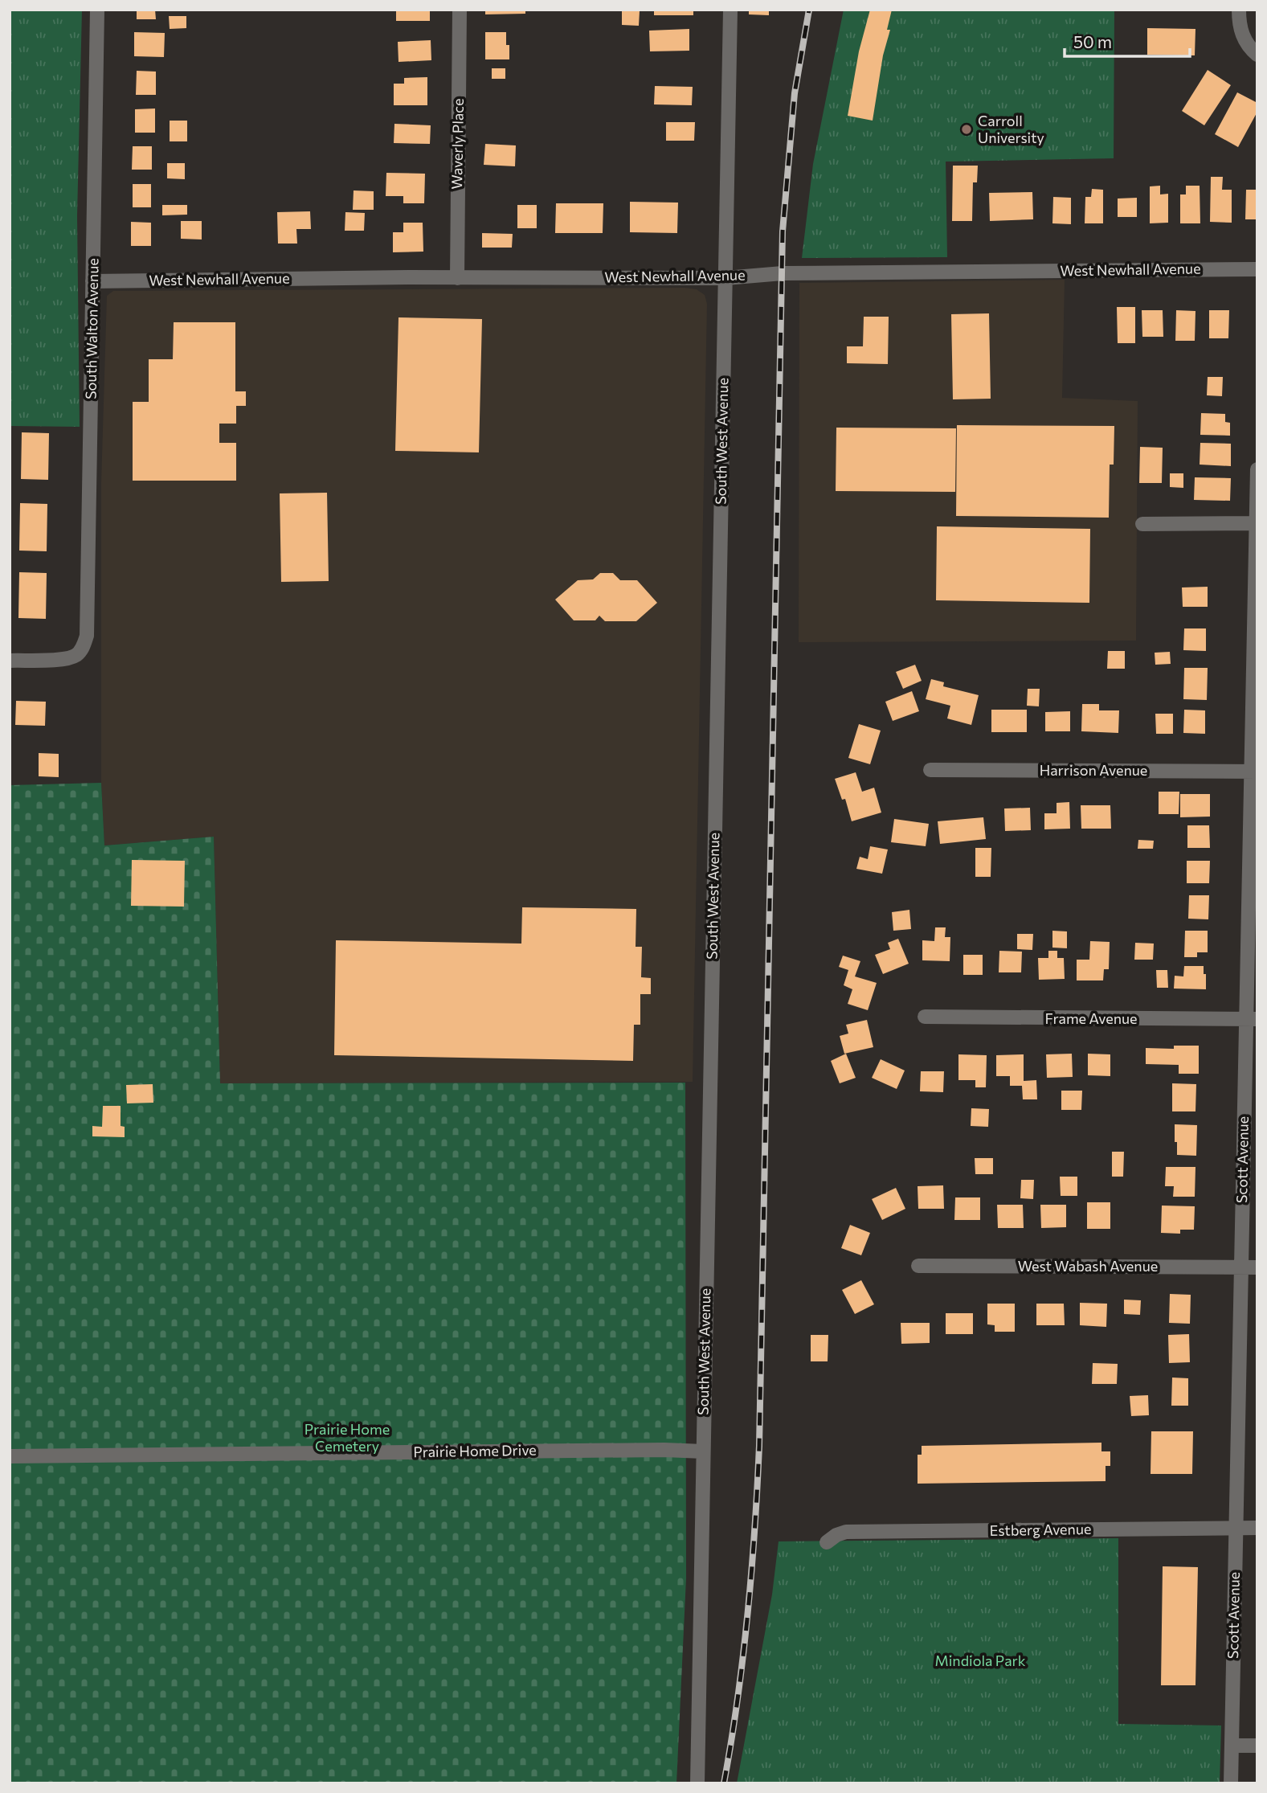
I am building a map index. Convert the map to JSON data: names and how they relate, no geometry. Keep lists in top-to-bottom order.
{
  "streets": {
    "street": [
      "Waverly Place",
      "West Newhall Avenue",
      "South Walton Avenue",
      "South West Avenue",
      "Harrison Avenue",
      "Frame Avenue",
      "Scott Avenue",
      "West Wabash Avenue",
      "Prairie Home Drive",
      "Estberg Avenue"
    ]
  },
  "crossings": [
    ["Waverly Place", "West Newhall Avenue"],
    ["West Newhall Avenue", "South Walton Avenue"],
    ["West Newhall Avenue", "South West Avenue"],
    ["South West Avenue", "Prairie Home Drive"],
    ["Harrison Avenue", "Scott Avenue"],
    ["Frame Avenue", "Scott Avenue"],
    ["Scott Avenue", "West Wabash Avenue"],
    ["Scott Avenue", "Estberg Avenue"]
  ],
  "parks": ["Prairie Home Cemetery", "Mindiola Park"],
  "places": ["Carroll University"],
  "scale_bar": "50 m"
}
